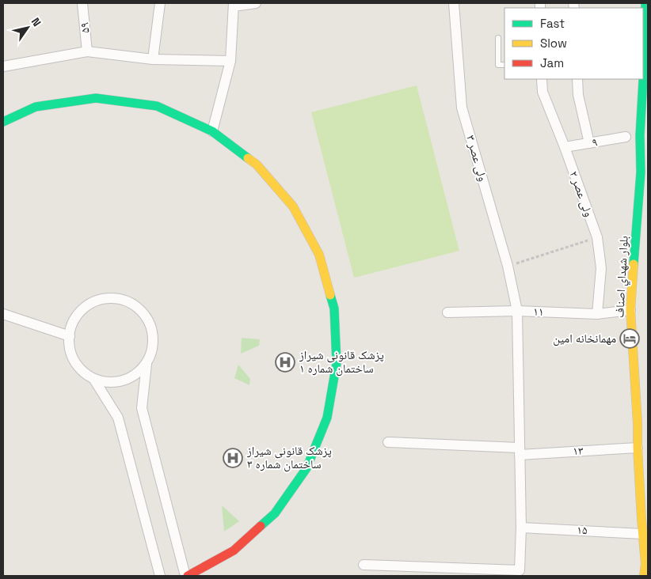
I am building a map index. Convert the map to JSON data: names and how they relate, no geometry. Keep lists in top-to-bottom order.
{
  "streets": {
    "street": [
      "۵۹",
      "۹",
      "ولی عصر ۳",
      "ولی عصر ۲",
      "بلوار شهداي اصناف",
      "۱۱",
      "۱۳",
      "۱۵"
    ]
  },
  "crossings": [
    ["۹", "ولی عصر ۲"],
    ["ولی عصر ۳", "۱۱"],
    ["ولی عصر ۳", "۱۳"],
    ["ولی عصر ۳", "۱۵"],
    ["ولی عصر ۲", "۱۱"],
    ["بلوار شهداي اصناف", "۱۱"],
    ["بلوار شهداي اصناف", "۱۳"],
    ["بلوار شهداي اصناف", "۱۵"]
  ],
  "places": {
    "hotel": ["مهمانخانه امین"],
    "hospital": ["پزشک قانونی شیراز ساختمان شماره ۱", "پزشک قانونی شیراز ساختمان شماره ٣"]
  },
  "legend": ["Fast", "Slow", "Jam"],
  "north": "top right"
}
